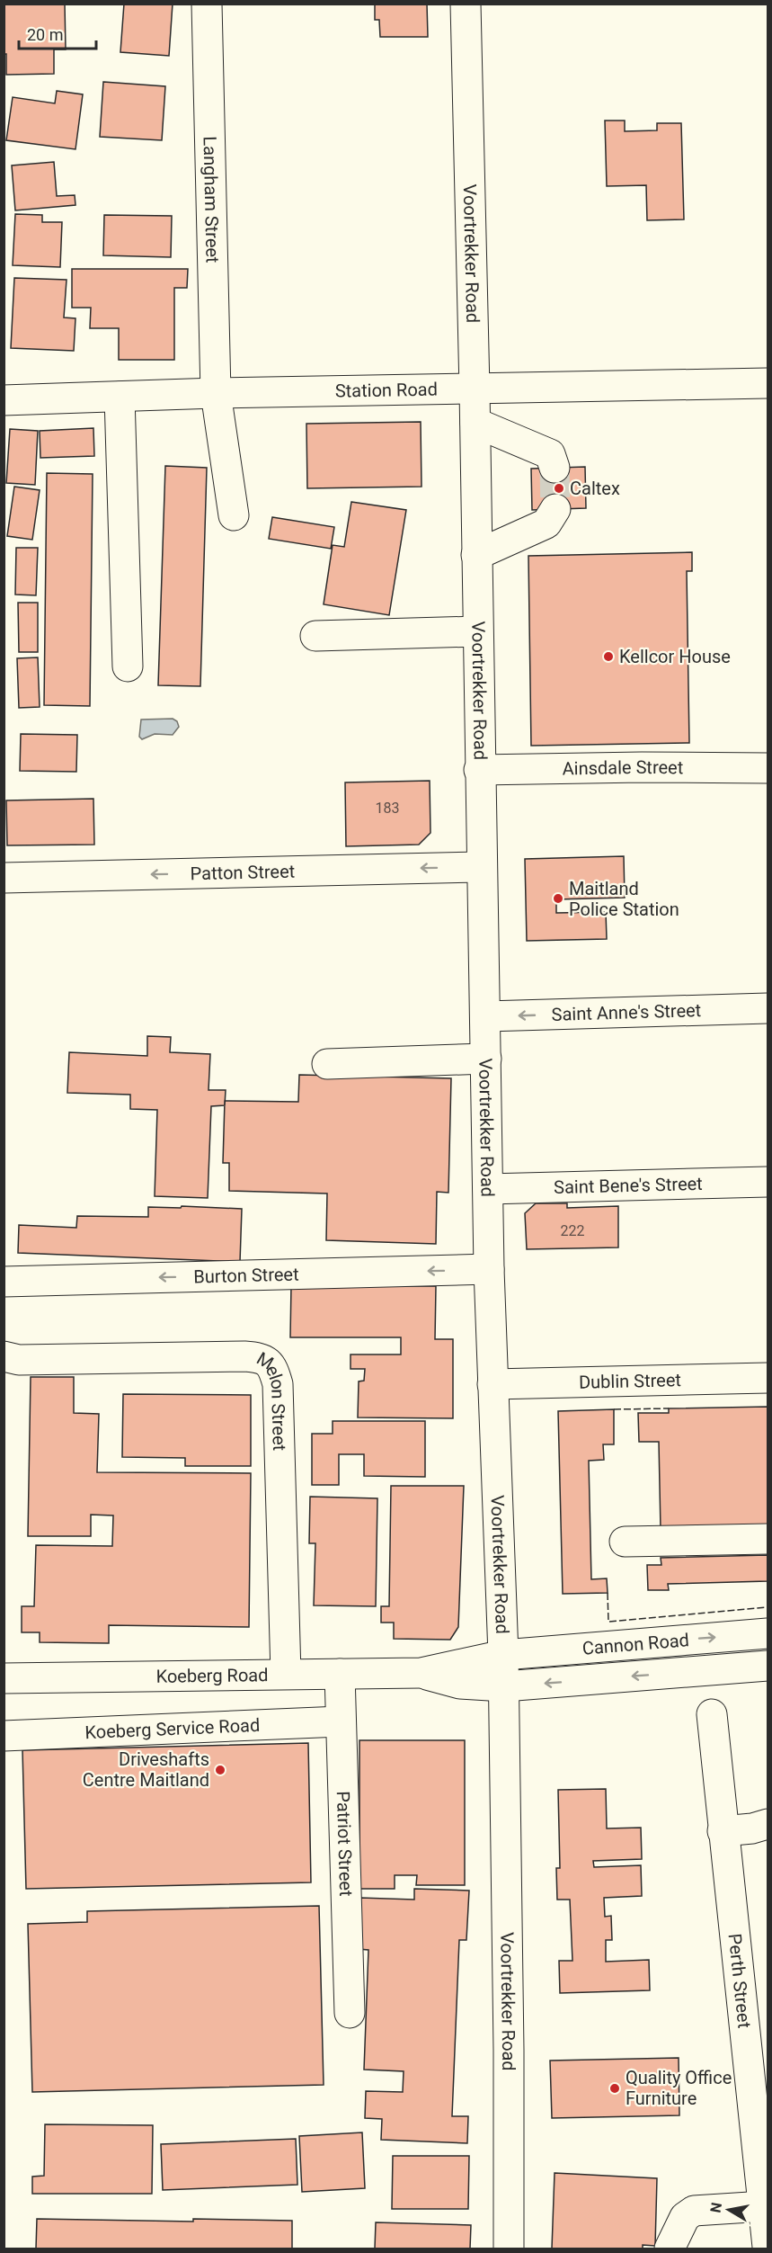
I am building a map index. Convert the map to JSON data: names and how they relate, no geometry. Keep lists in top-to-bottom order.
{
  "streets": {
    "street": [
      "Langham Street",
      "Voortrekker Road",
      "Station Road",
      "Ainsdale Street",
      "Patton Street",
      "Saint Anne's Street",
      "Saint Bene's Street",
      "Burton Street",
      "Dublin Street",
      "Melon Street",
      "Cannon Road",
      "Koeberg Road",
      "Koeberg Service Road",
      "Patriot Street",
      "Perth Street"
    ]
  },
  "crossings": [
    ["Langham Street", "Station Road"],
    ["Voortrekker Road", "Station Road"],
    ["Voortrekker Road", "Ainsdale Street"],
    ["Voortrekker Road", "Patton Street"],
    ["Voortrekker Road", "Saint Anne's Street"],
    ["Voortrekker Road", "Saint Bene's Street"],
    ["Voortrekker Road", "Burton Street"],
    ["Voortrekker Road", "Dublin Street"],
    ["Voortrekker Road", "Cannon Road"],
    ["Voortrekker Road", "Koeberg Road"],
    ["Melon Street", "Koeberg Road"],
    ["Cannon Road", "Koeberg Road"],
    ["Koeberg Road", "Patriot Street"],
    ["Koeberg Service Road", "Patriot Street"]
  ],
  "one_way": ["Saint Anne's Street"],
  "places": [
    "Caltex",
    "Kellcor House",
    "Maitland Police Station",
    "Driveshafts Centre Maitland",
    "Quality Office Furniture"
  ],
  "house_numbers": ["183", "222"],
  "scale_bar": "20 m",
  "north": "left"
}
